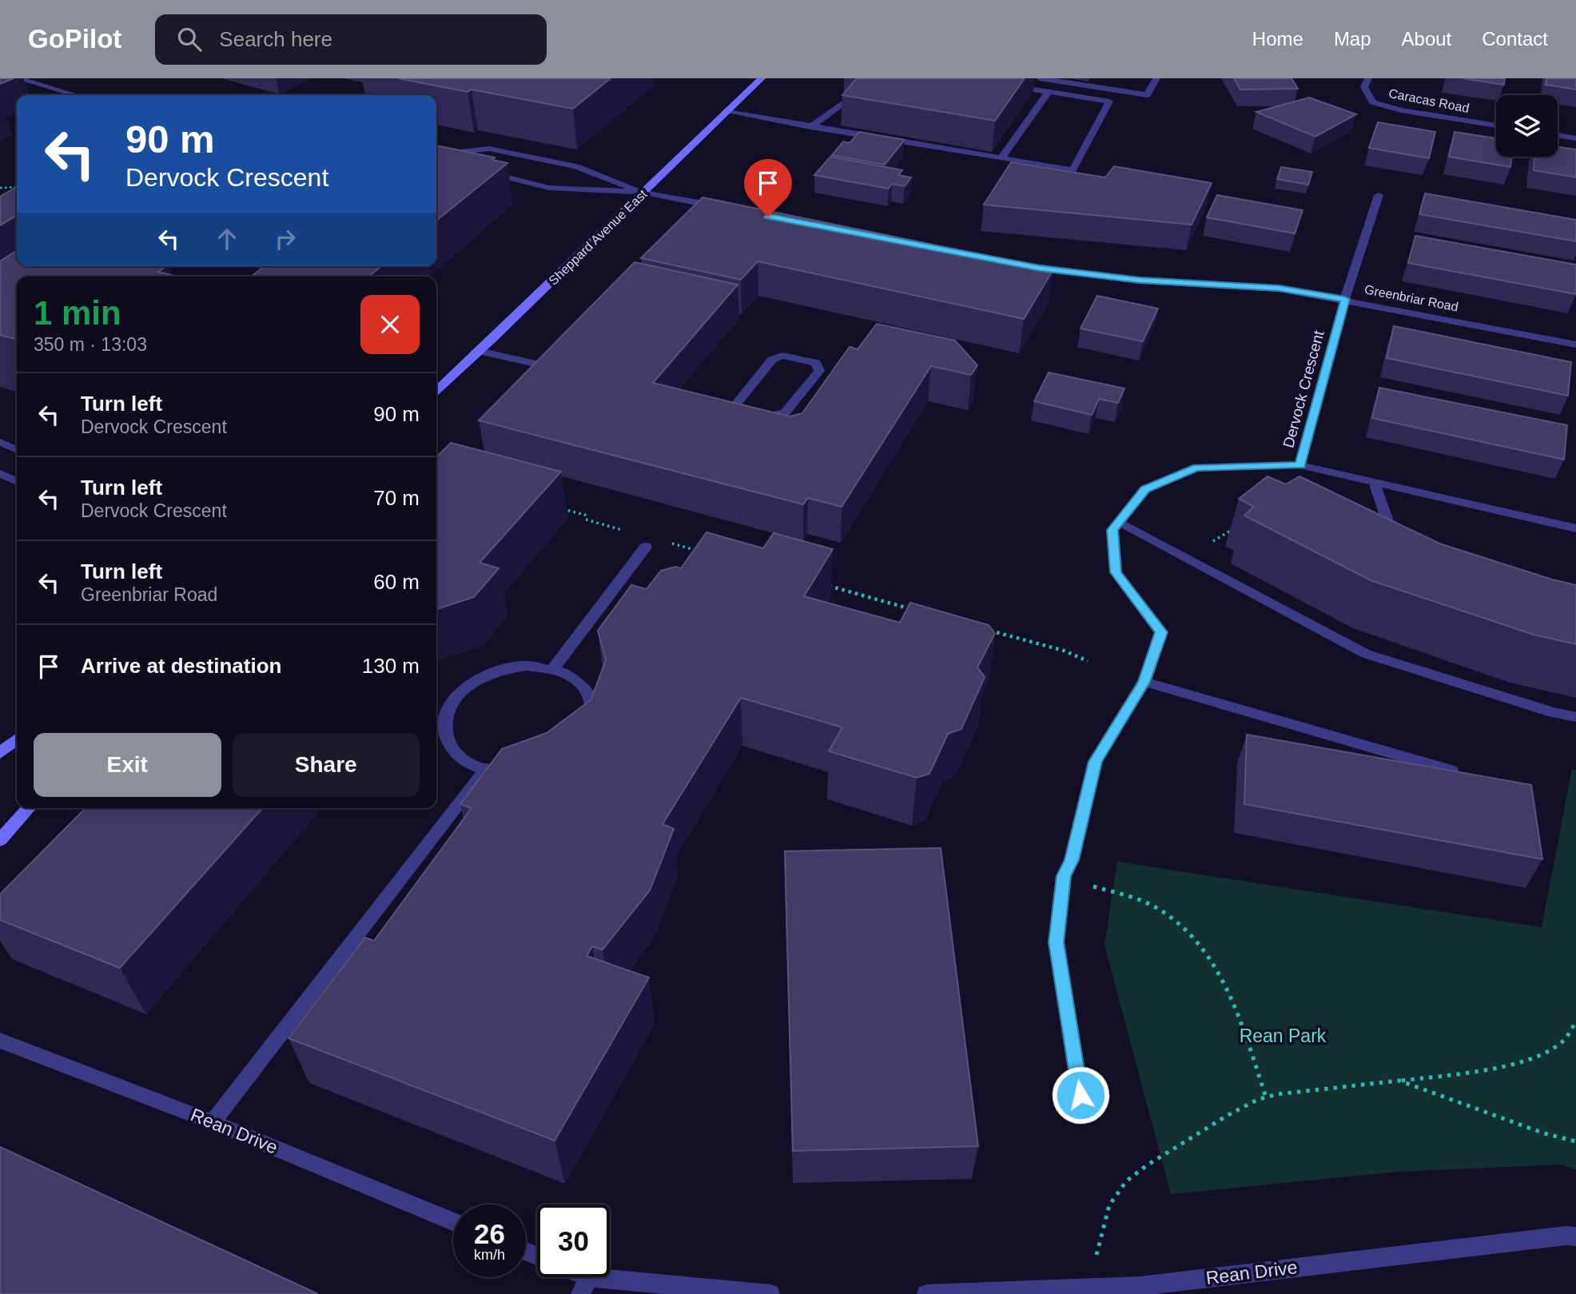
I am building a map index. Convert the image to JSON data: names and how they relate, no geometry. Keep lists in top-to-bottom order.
{
  "streets": {
    "main road": ["Sheppard Avenue East"],
    "street": [
      "Caracas Road",
      "Greenbriar Road",
      "Dervock Crescent",
      "Rean Drive"
    ]
  },
  "crossings": [
    ["Greenbriar Road", "Dervock Crescent"]
  ],
  "parks": ["Rean Park"],
  "page": {
    "header": "GoPilot",
    "search": "Search here",
    "nav": [
      "Home",
      "Map",
      "About",
      "Contact"
    ],
    "turn": ["90 m", "Dervock Crescent"],
    "heading": ["1 min", "350 m · 13:03"],
    "list": [
      {
        "name": "Turn left",
        "note": "Dervock Crescent",
        "value": "90 m"
      },
      {
        "name": "Turn left",
        "note": "Dervock Crescent",
        "value": "70 m"
      },
      {
        "name": "Turn left",
        "note": "Greenbriar Road",
        "value": "60 m"
      },
      {
        "name": "Arrive at destination",
        "value": "130 m"
      }
    ],
    "buttons": ["Exit", "Share"],
    "speed": "26 km/h",
    "limit": "30"
  }
}
